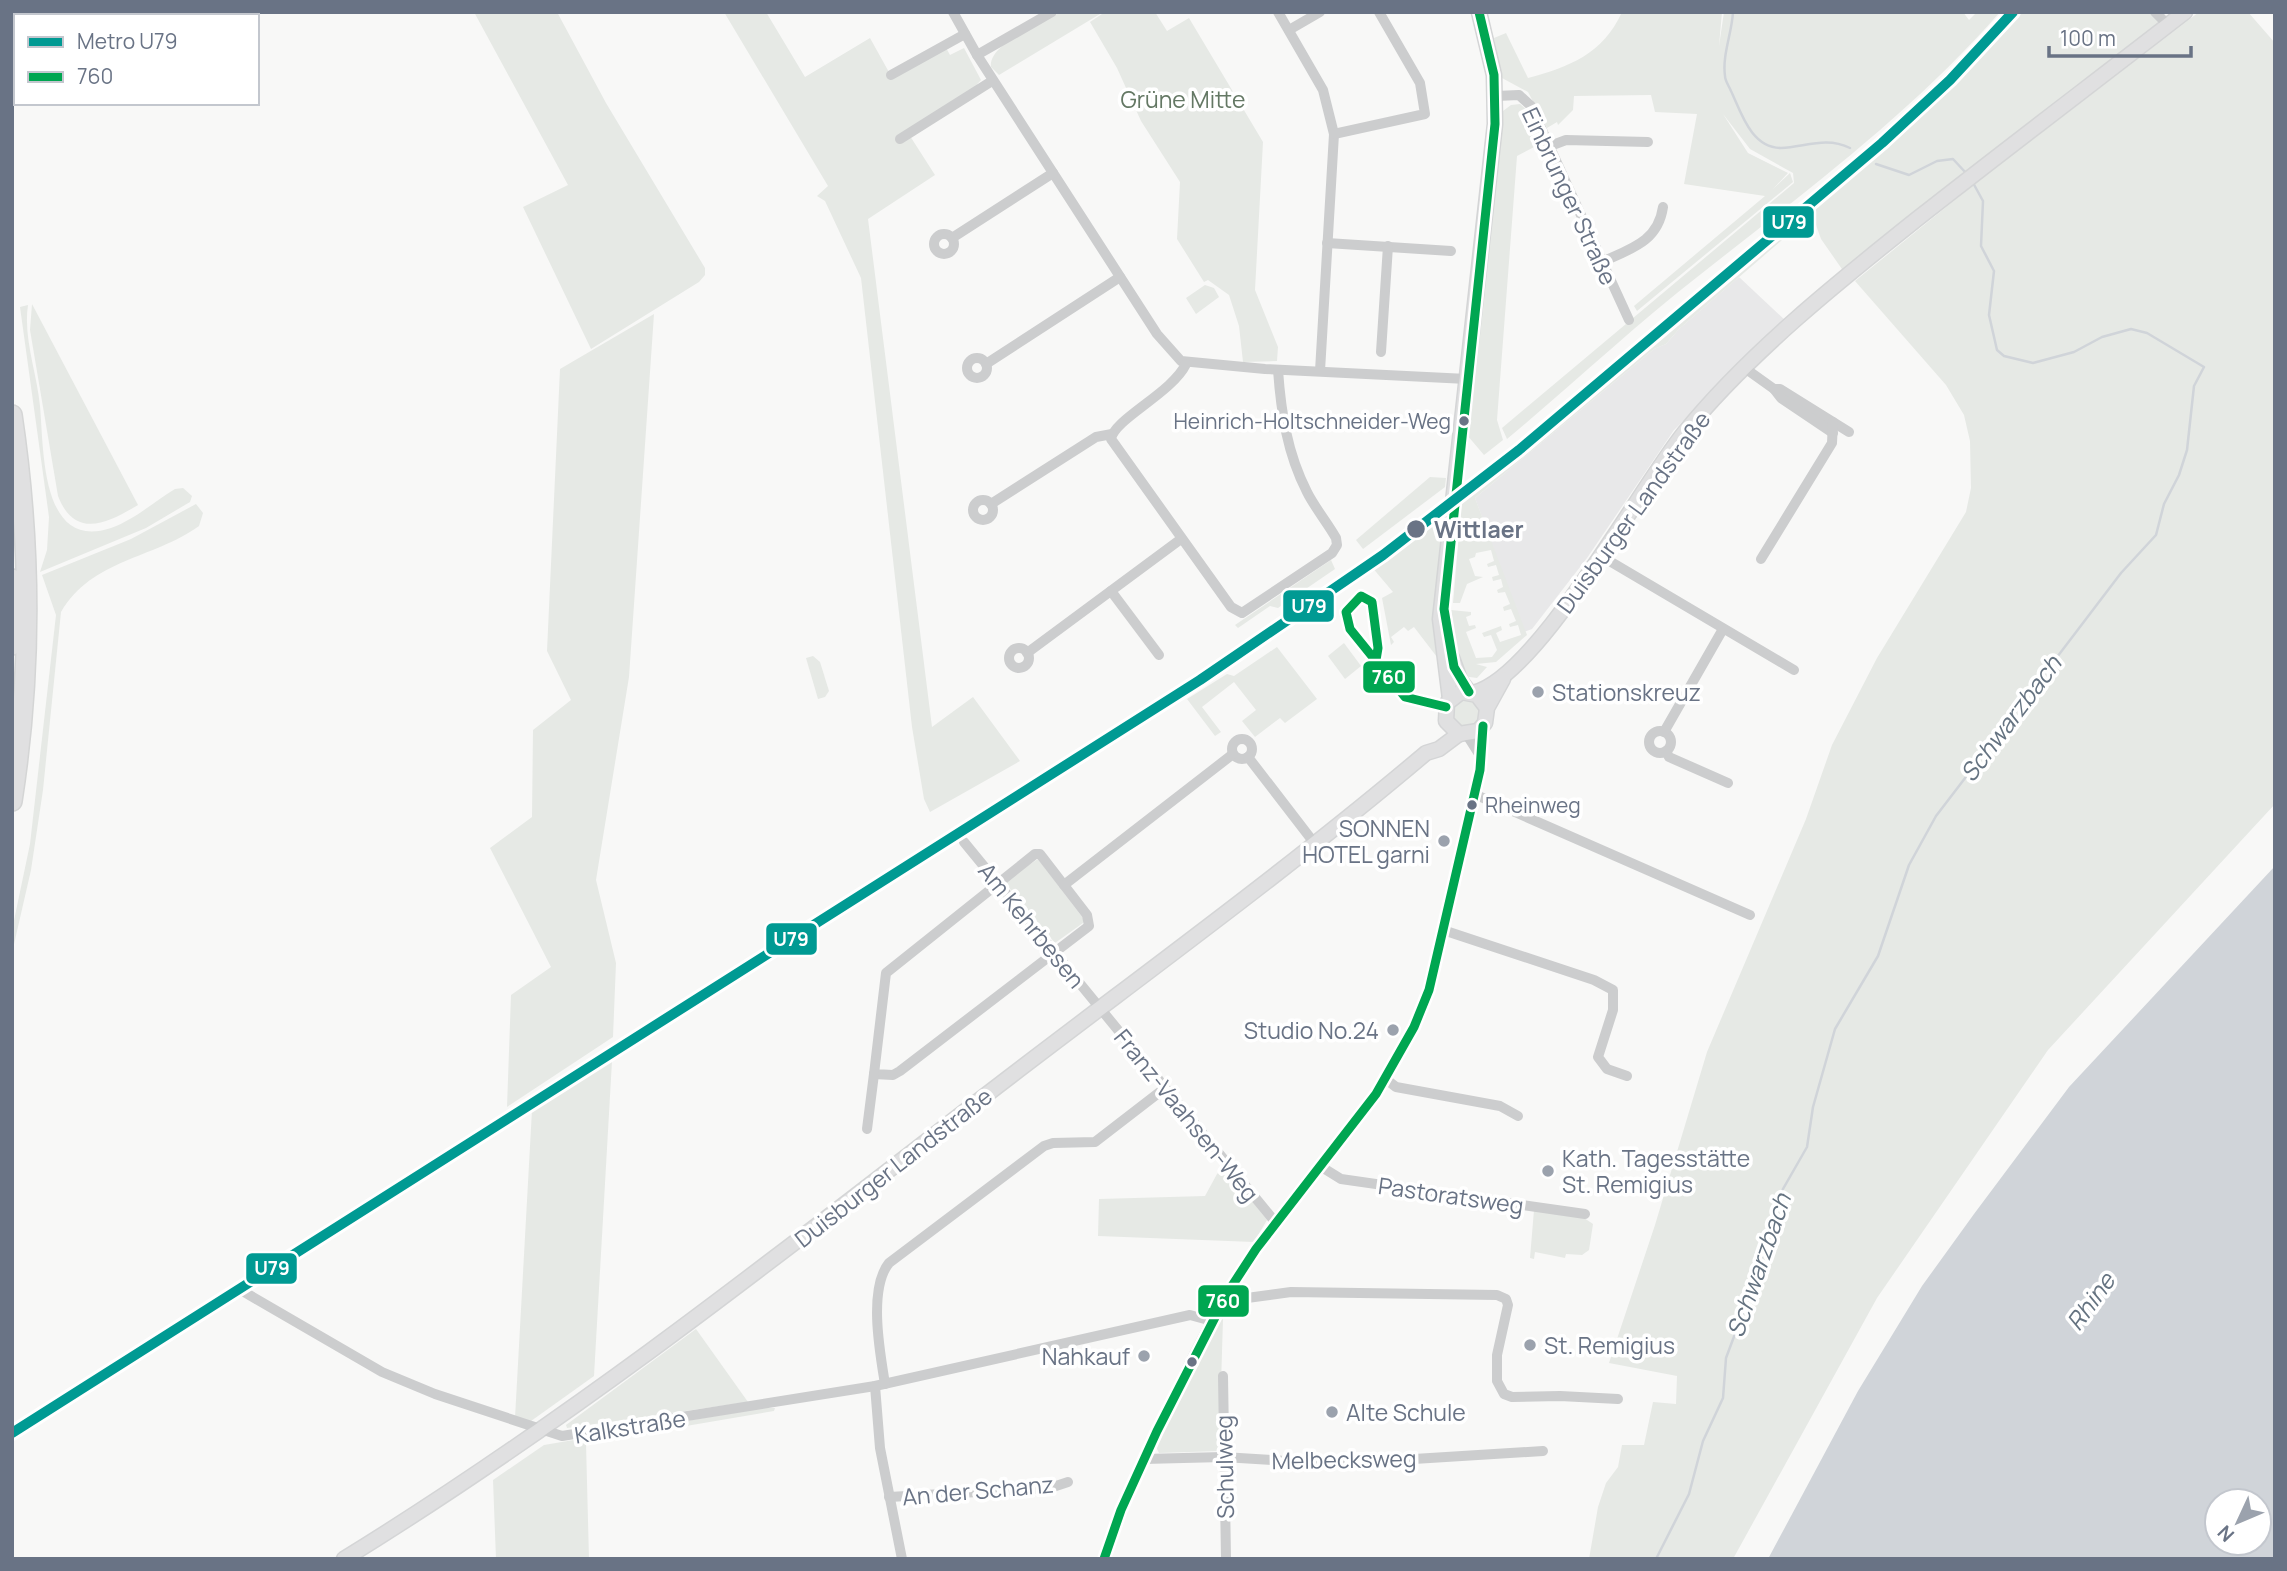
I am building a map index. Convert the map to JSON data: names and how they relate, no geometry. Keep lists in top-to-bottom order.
{
  "streets": {
    "main road": ["Einbrunger Straße", "Duisburger Landstraße"],
    "street": [
      "Am Kehrbesen",
      "Franz-Vaahsen-Weg",
      "Pastoratsweg",
      "Kalkstraße",
      "Melbecksweg",
      "Schulweg",
      "An der Schanz"
    ]
  },
  "crossings": [
    ["Einbrunger Straße", "Duisburger Landstraße"],
    ["Duisburger Landstraße", "Am Kehrbesen"],
    ["Duisburger Landstraße", "Franz-Vaahsen-Weg"],
    ["Duisburger Landstraße", "Kalkstraße"],
    ["Am Kehrbesen", "Franz-Vaahsen-Weg"],
    ["Melbecksweg", "Schulweg"]
  ],
  "water": ["Schwarzbach", "Rhine"],
  "parks": ["Grüne Mitte"],
  "places": [
    "Heinrich-Holtschneider-Weg",
    "Wittlaer",
    "Stationskreuz",
    "Rheinweg",
    "SONNEN HOTEL garni",
    "Studio No.24",
    "Kath. Tagesstätte St. Remigius",
    "St. Remigius",
    "Nahkauf",
    "Alte Schule"
  ],
  "lines": ["metro line U79", "transit line 760"],
  "legend": ["Metro U79", "760"],
  "scale_bar": "100 m",
  "north": "bottom left"
}
